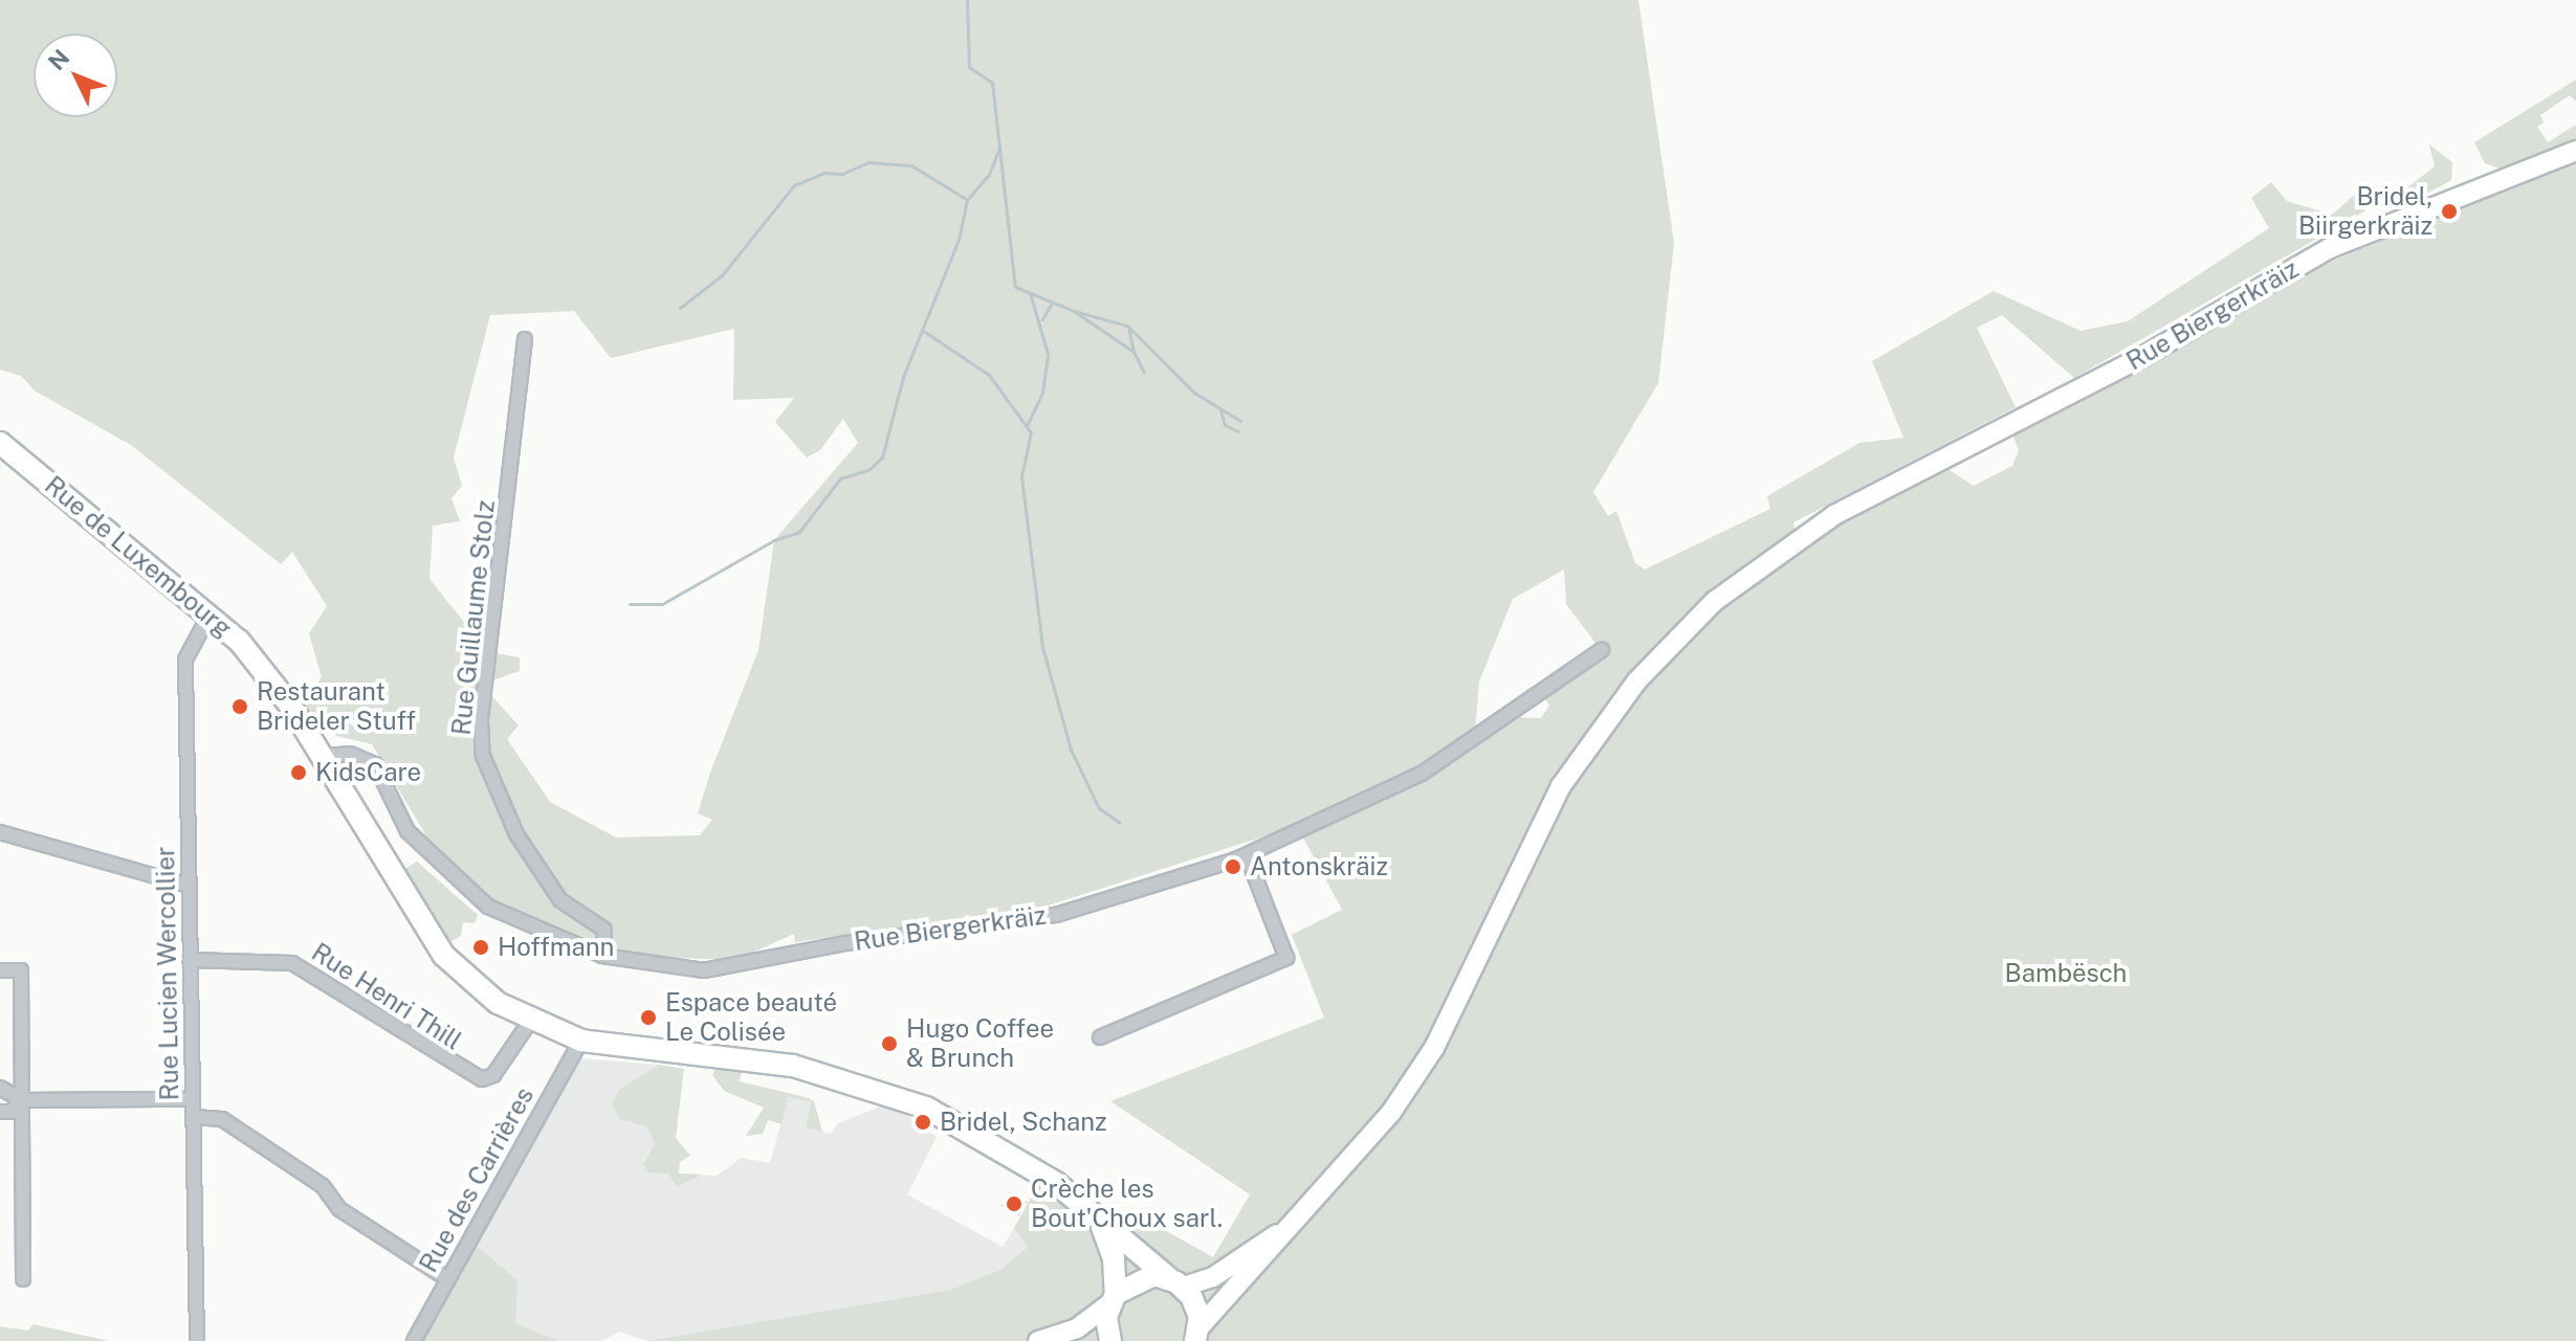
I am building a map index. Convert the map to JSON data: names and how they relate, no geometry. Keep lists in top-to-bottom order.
{
  "streets": {
    "main road": ["Rue Biergerkräiz", "Rue de Luxembourg"],
    "street": [
      "Rue Guillaume Stolz",
      "Rue Lucien Wercollier",
      "Rue Henri Thill",
      "Rue des Carrières"
    ]
  },
  "crossings": [
    ["Rue Biergerkräiz", "Rue de Luxembourg"],
    ["Rue Biergerkräiz", "Rue Guillaume Stolz"],
    ["Rue de Luxembourg", "Rue Lucien Wercollier"],
    ["Rue de Luxembourg", "Rue Henri Thill"],
    ["Rue de Luxembourg", "Rue des Carrières"],
    ["Rue Lucien Wercollier", "Rue Henri Thill"]
  ],
  "parks": ["Bambësch"],
  "places": [
    "Bridel, Biirgerkräiz",
    "Restaurant Brideler Stuff",
    "KidsCare",
    "Antonskräiz",
    "Hoffmann",
    "Espace beauté Le Colisée",
    "Hugo Coffee & Brunch",
    "Bridel, Schanz",
    "Crèche les Bout'Choux sarl."
  ],
  "north": "top left"
}
